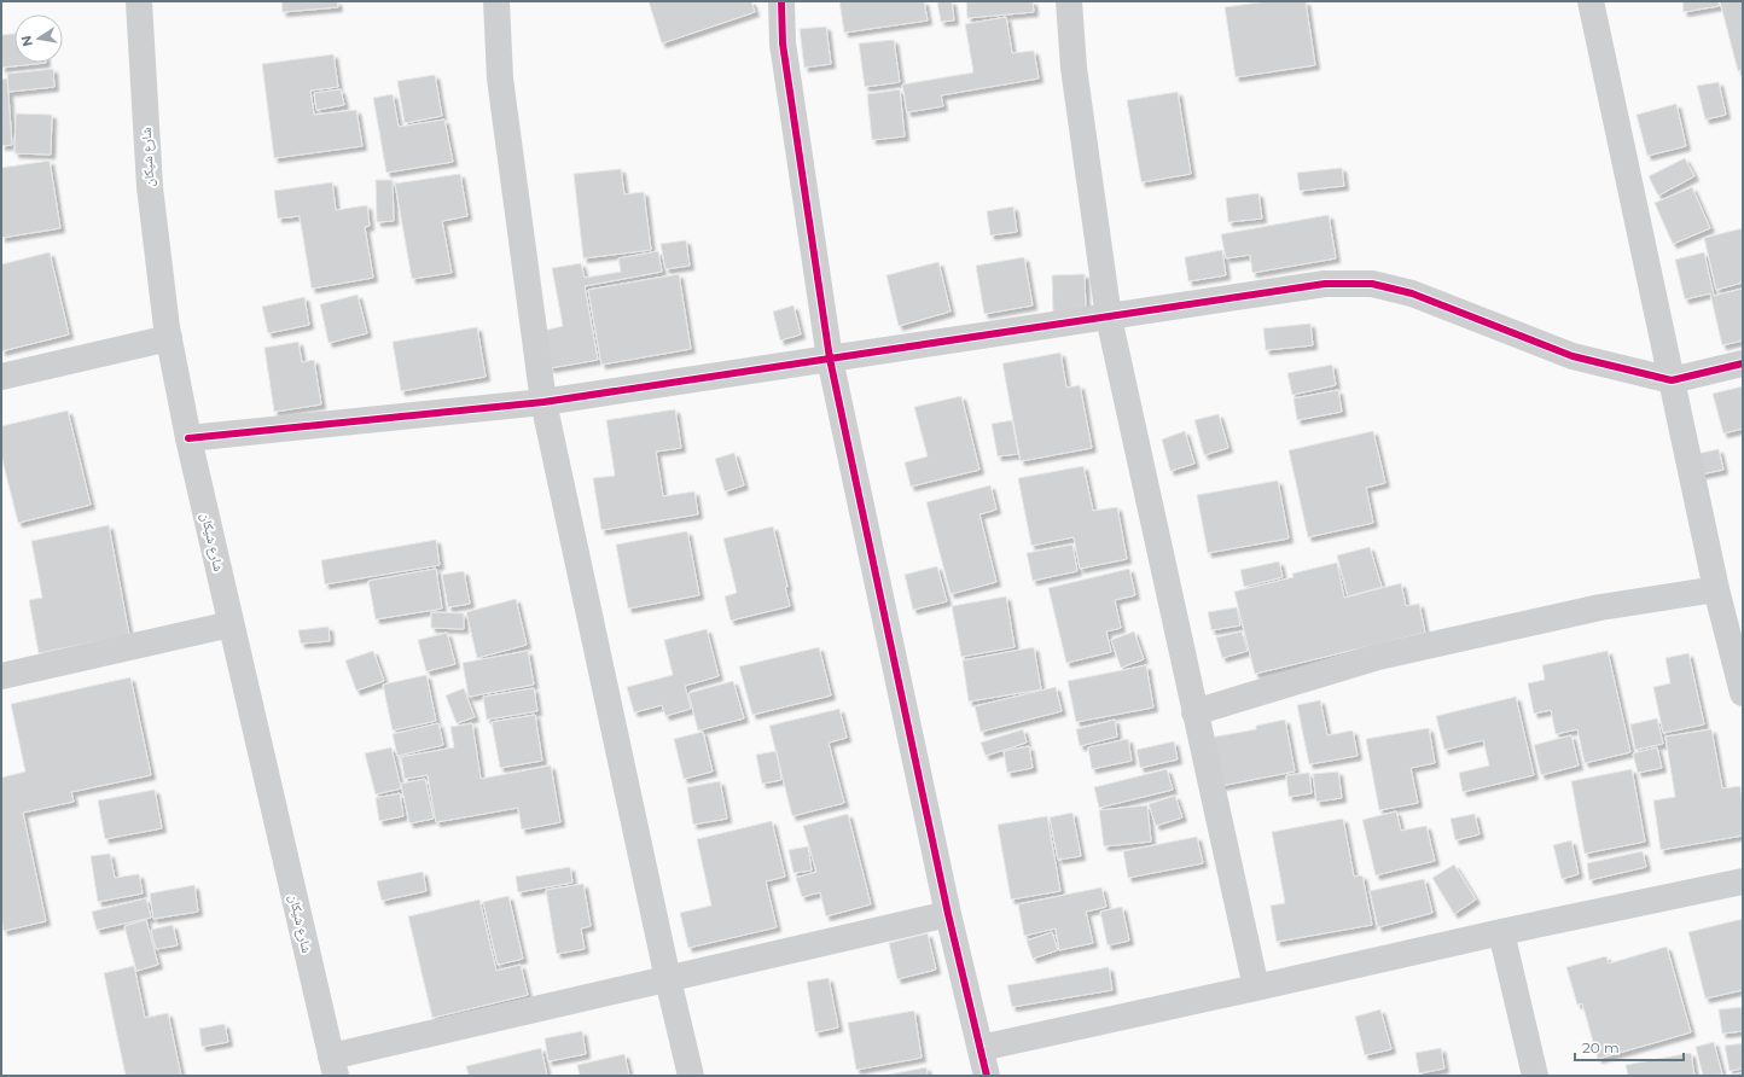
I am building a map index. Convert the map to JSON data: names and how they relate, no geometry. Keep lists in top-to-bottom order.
{
  "streets": {
    "street": ["شارع شيكان"]
  },
  "scale_bar": "20 m",
  "north": "left"
}
